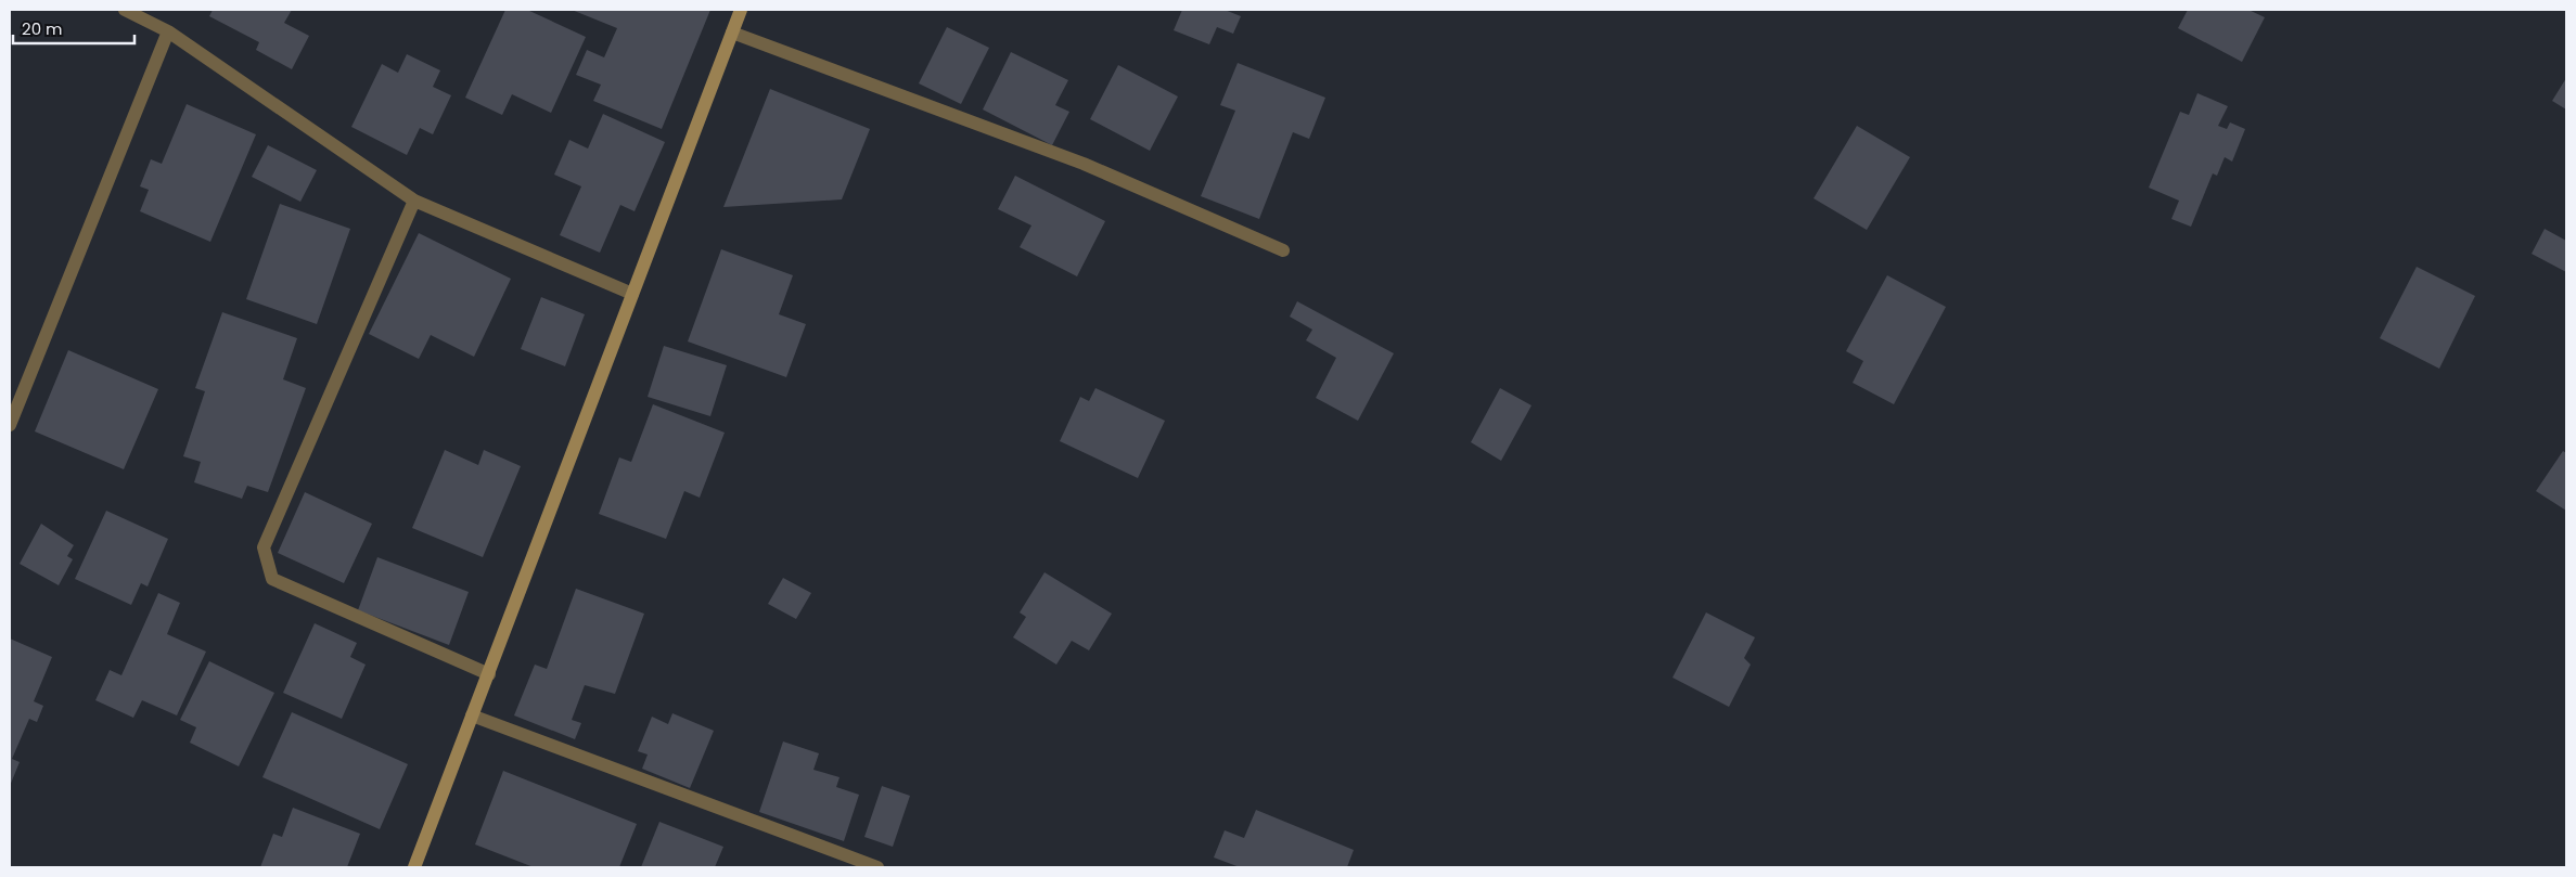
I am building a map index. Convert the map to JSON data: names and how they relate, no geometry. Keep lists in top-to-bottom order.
{
  "scale_bar": "20 m"
}
